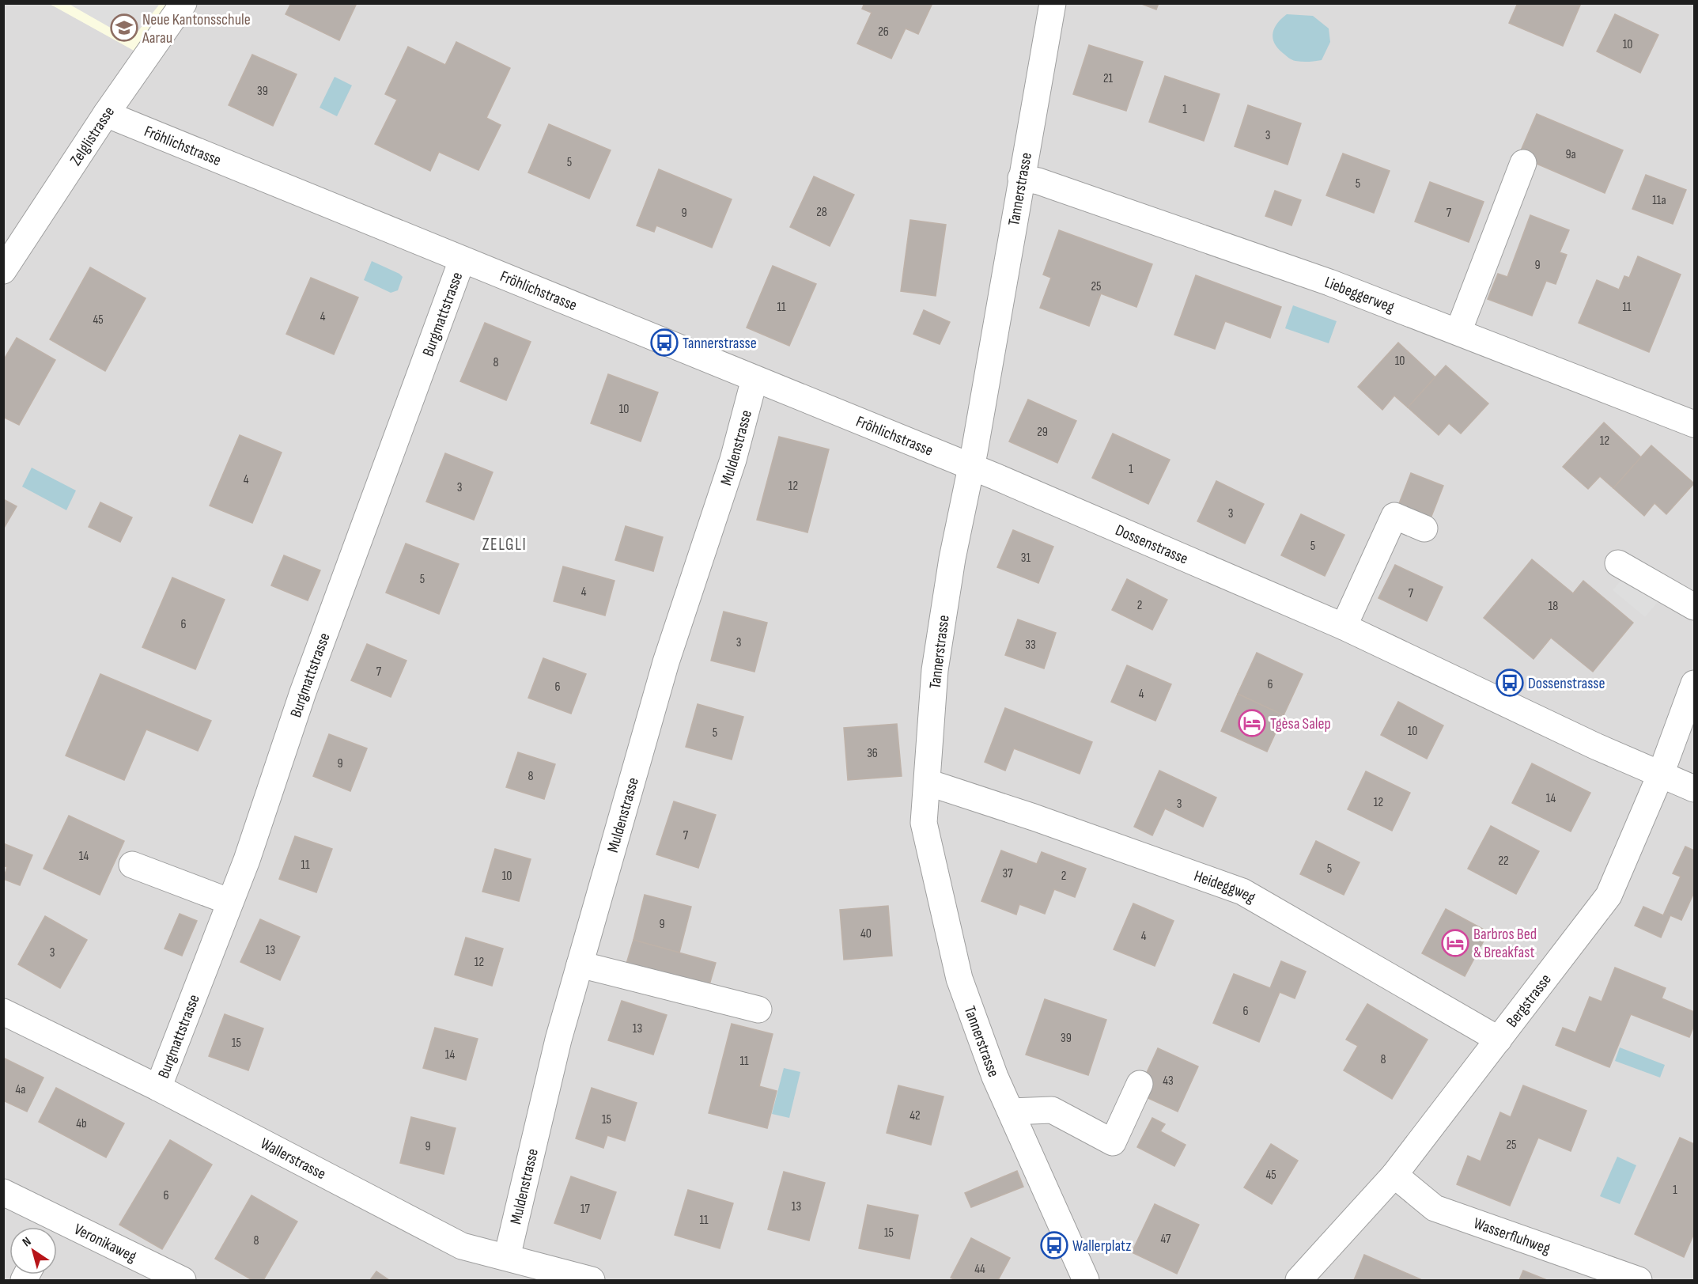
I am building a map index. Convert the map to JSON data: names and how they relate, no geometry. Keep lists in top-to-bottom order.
{
  "streets": {
    "street": [
      "Zelglistrasse",
      "Fröhlichstrasse",
      "Tannerstrasse",
      "Liebeggerweg",
      "Burgmattstrasse",
      "Muldenstrasse",
      "Dossenstrasse",
      "Heideggweg",
      "Bergstrasse",
      "Wallerstrasse",
      "Wasserfluhweg",
      "Veronikaweg"
    ]
  },
  "crossings": [
    ["Zelglistrasse", "Fröhlichstrasse"],
    ["Fröhlichstrasse", "Tannerstrasse"],
    ["Fröhlichstrasse", "Burgmattstrasse"],
    ["Fröhlichstrasse", "Muldenstrasse"],
    ["Fröhlichstrasse", "Dossenstrasse"],
    ["Tannerstrasse", "Liebeggerweg"],
    ["Tannerstrasse", "Dossenstrasse"],
    ["Tannerstrasse", "Heideggweg"],
    ["Burgmattstrasse", "Wallerstrasse"],
    ["Muldenstrasse", "Wallerstrasse"],
    ["Dossenstrasse", "Bergstrasse"],
    ["Heideggweg", "Bergstrasse"],
    ["Bergstrasse", "Wasserfluhweg"]
  ],
  "districts": ["ZELGLI"],
  "places": {
    "school or university": ["Neue Kantonsschule Aarau"],
    "bus stop": ["Tannerstrasse", "Dossenstrasse", "Wallerplatz"],
    "hotel": ["Tgèsa Salep", "Barbros Bed & Breakfast"]
  },
  "house_numbers": [
    "26",
    "10",
    "21",
    "39",
    "1",
    "3",
    "9a",
    "5",
    "5",
    "11a",
    "28",
    "9",
    "7",
    "9",
    "25",
    "11",
    "11",
    "4",
    "45",
    "10",
    "8",
    "10",
    "29",
    "12",
    "1",
    "4",
    "12",
    "3",
    "3",
    "5",
    "31",
    "5",
    "4",
    "7",
    "2",
    "18",
    "6",
    "3",
    "33",
    "7",
    "6",
    "6",
    "4",
    "10",
    "5",
    "36",
    "9",
    "8",
    "14",
    "12",
    "3",
    "7",
    "14",
    "22",
    "11",
    "5",
    "37",
    "10",
    "2",
    "9",
    "40",
    "4",
    "13",
    "3",
    "12",
    "6",
    "13",
    "39",
    "15",
    "14",
    "8",
    "11",
    "43",
    "4a",
    "42",
    "15",
    "4b",
    "25",
    "9",
    "45",
    "1",
    "6",
    "13",
    "17",
    "11",
    "15",
    "47",
    "8",
    "44"
  ],
  "north": "top left"
}
